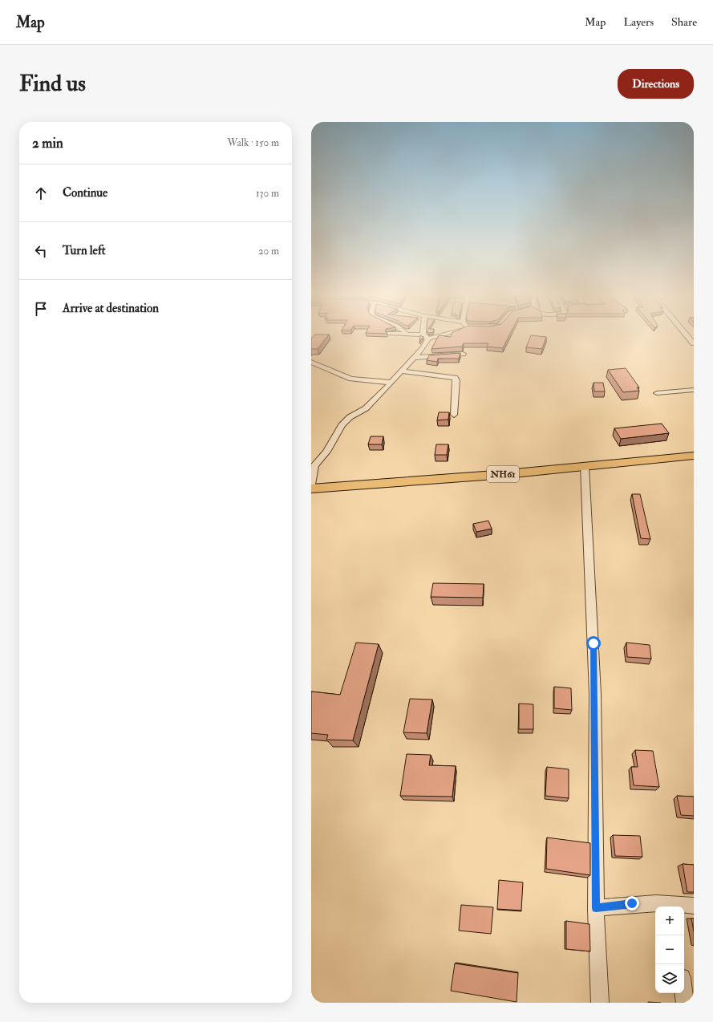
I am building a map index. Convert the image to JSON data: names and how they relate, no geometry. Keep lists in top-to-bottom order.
{
  "streets": {
    "highway": ["NH61"]
  },
  "page": {
    "header": "Map",
    "nav": ["Map", "Layers", "Share"],
    "buttons": "Directions",
    "title": "Find us",
    "heading": ["2 min", "Walk · 150 m"],
    "list": [
      ["Continue", "130 m"],
      ["Turn left", "20 m"],
      "Arrive at destination"
    ],
    "map_buttons": ["+", "−"]
  }
}
